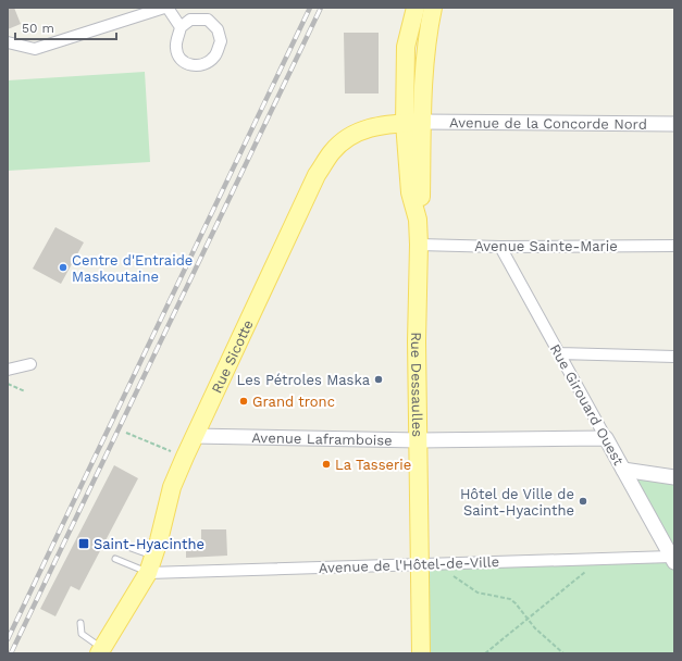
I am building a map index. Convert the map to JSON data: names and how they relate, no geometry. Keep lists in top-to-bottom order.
{
  "streets": {
    "main road": ["Rue Sicotte", "Rue Dessaulles"],
    "street": [
      "Avenue de la Concorde Nord",
      "Avenue Sainte-Marie",
      "Rue Girouard Ouest",
      "Avenue Laframboise",
      "Avenue de l'Hôtel-de-Ville"
    ]
  },
  "crossings": [
    ["Avenue de la Concorde Nord", "Rue Sicotte"],
    ["Avenue de la Concorde Nord", "Rue Dessaulles"],
    ["Avenue Sainte-Marie", "Rue Dessaulles"],
    ["Avenue Sainte-Marie", "Rue Girouard Ouest"],
    ["Rue Sicotte", "Rue Dessaulles"],
    ["Rue Sicotte", "Avenue Laframboise"],
    ["Rue Sicotte", "Avenue de l'Hôtel-de-Ville"],
    ["Rue Dessaulles", "Avenue Laframboise"],
    ["Rue Dessaulles", "Avenue de l'Hôtel-de-Ville"],
    ["Rue Girouard Ouest", "Avenue Laframboise"],
    ["Rue Girouard Ouest", "Avenue de l'Hôtel-de-Ville"]
  ],
  "places": {
    "other": [
      "Centre d'Entraide Maskoutaine",
      "Les Pétroles Maska",
      "Grand tronc",
      "La Tasserie",
      "Hôtel de Ville de Saint-Hyacinthe"
    ],
    "transit": ["Saint-Hyacinthe"]
  },
  "scale_bar": "50 m"
}
